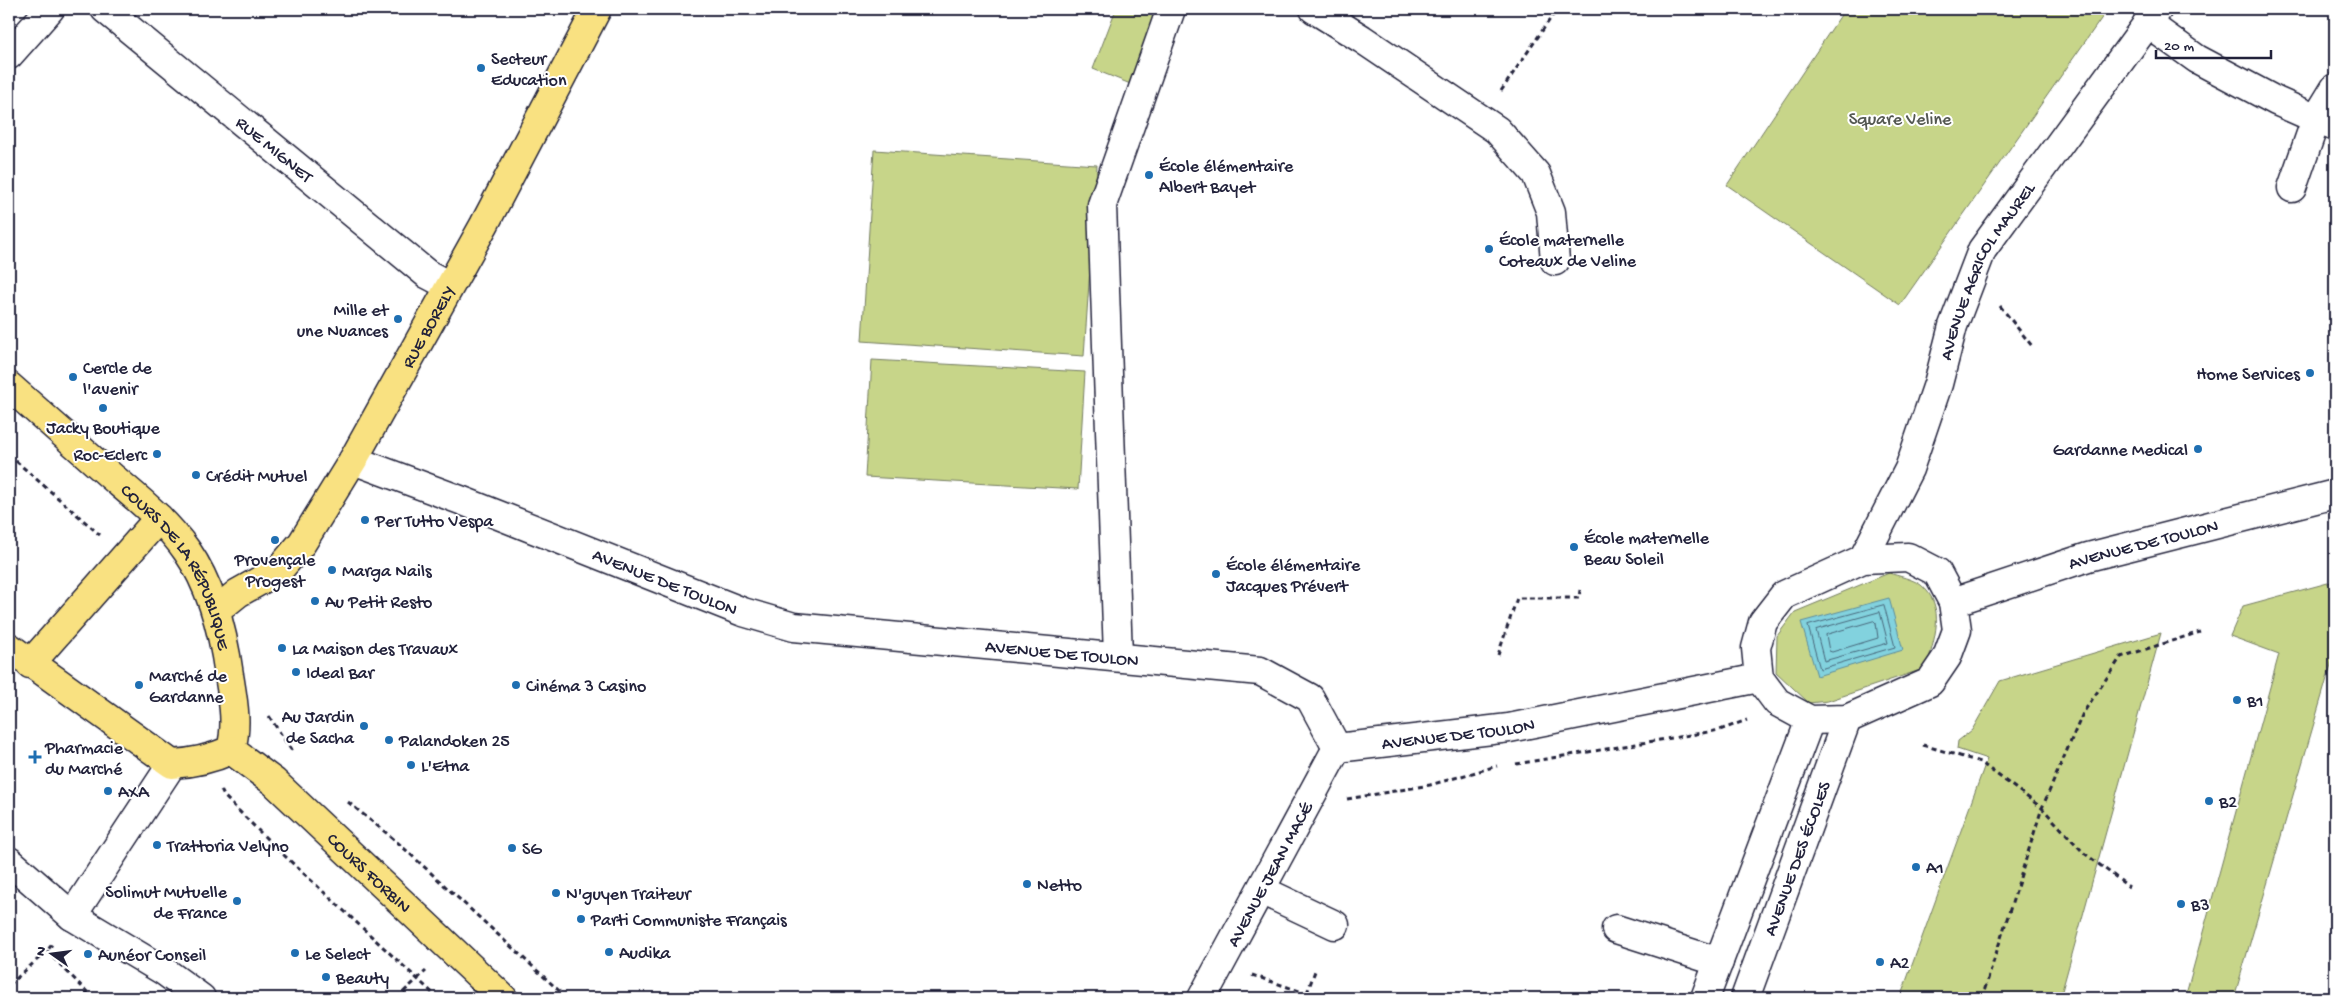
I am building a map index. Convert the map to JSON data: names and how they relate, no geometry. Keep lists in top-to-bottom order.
{
  "streets": {
    "main road": ["RUE BORELY", "COURS DE LA RÉPUBLIQUE", "COURS FORBIN"],
    "street": [
      "RUE MIGNET",
      "AVENUE AGRICOL MAUREL",
      "AVENUE DE TOULON",
      "AVENUE DES ÉCOLES",
      "AVENUE JEAN MACÉ"
    ]
  },
  "crossings": [
    ["RUE MIGNET", "RUE BORELY"],
    ["RUE BORELY", "AVENUE DE TOULON"],
    ["RUE BORELY", "COURS DE LA RÉPUBLIQUE"],
    ["AVENUE DE TOULON", "AVENUE JEAN MACÉ"],
    ["COURS DE LA RÉPUBLIQUE", "COURS FORBIN"]
  ],
  "parks": ["Square Veline"],
  "places": {
    "other": [
      "Secteur Education",
      "École élémentaire Albert Bayet",
      "École maternelle Coteaux de Veline",
      "Mille et une Nuances",
      "Home Services",
      "Cercle de l'avenir",
      "Jacky Boutique",
      "Gardanne Medical",
      "Roc-Eclerc",
      "Crédit Mutuel",
      "Per Tutto Vespa",
      "Provençale Progest",
      "École maternelle Beau Soleil",
      "Marga Nails",
      "École élémentaire Jacques Prévert",
      "Au Petit Resto",
      "La Maison des Travaux",
      "Ideal Bar",
      "Marché de Gardanne",
      "Cinéma 3 Casino",
      "B1",
      "Au Jardin de Sacha",
      "Palandoken 25",
      "L'Etna",
      "AXA",
      "B2",
      "Trattoria Velyno",
      "SG",
      "A1",
      "Netto",
      "N'guyen Traiteur",
      "Solimut Mutuelle de France",
      "B3",
      "Parti Communiste Français",
      "Audika",
      "Le Select",
      "Aunéor Conseil",
      "A2",
      "Beauty"
    ],
    "health": ["Pharmacie du Marché"]
  },
  "scale_bar": "20 m",
  "north": "left"
}
